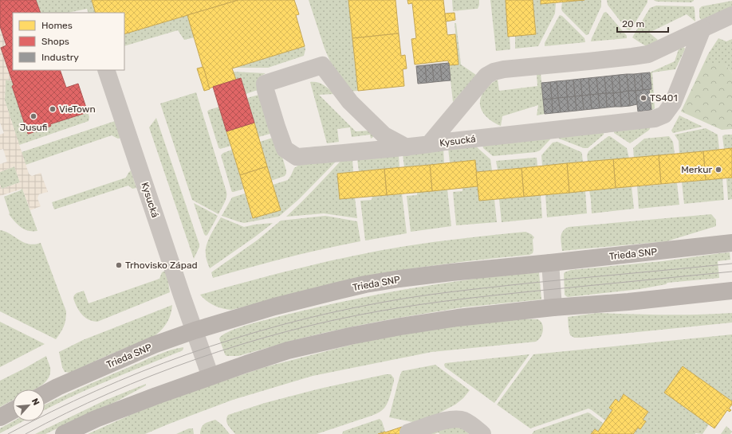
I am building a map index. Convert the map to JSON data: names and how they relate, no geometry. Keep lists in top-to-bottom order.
{
  "streets": {
    "street": ["Kysucká", "Trieda SNP"]
  },
  "crossings": [
    ["Kysucká", "Trieda SNP"]
  ],
  "places": [
    "TS401",
    "VieTown",
    "Jusufi",
    "Merkur",
    "Trhovisko Západ"
  ],
  "legend": ["Homes", "Shops", "Industry"],
  "scale_bar": "20 m",
  "north": "top right"
}
